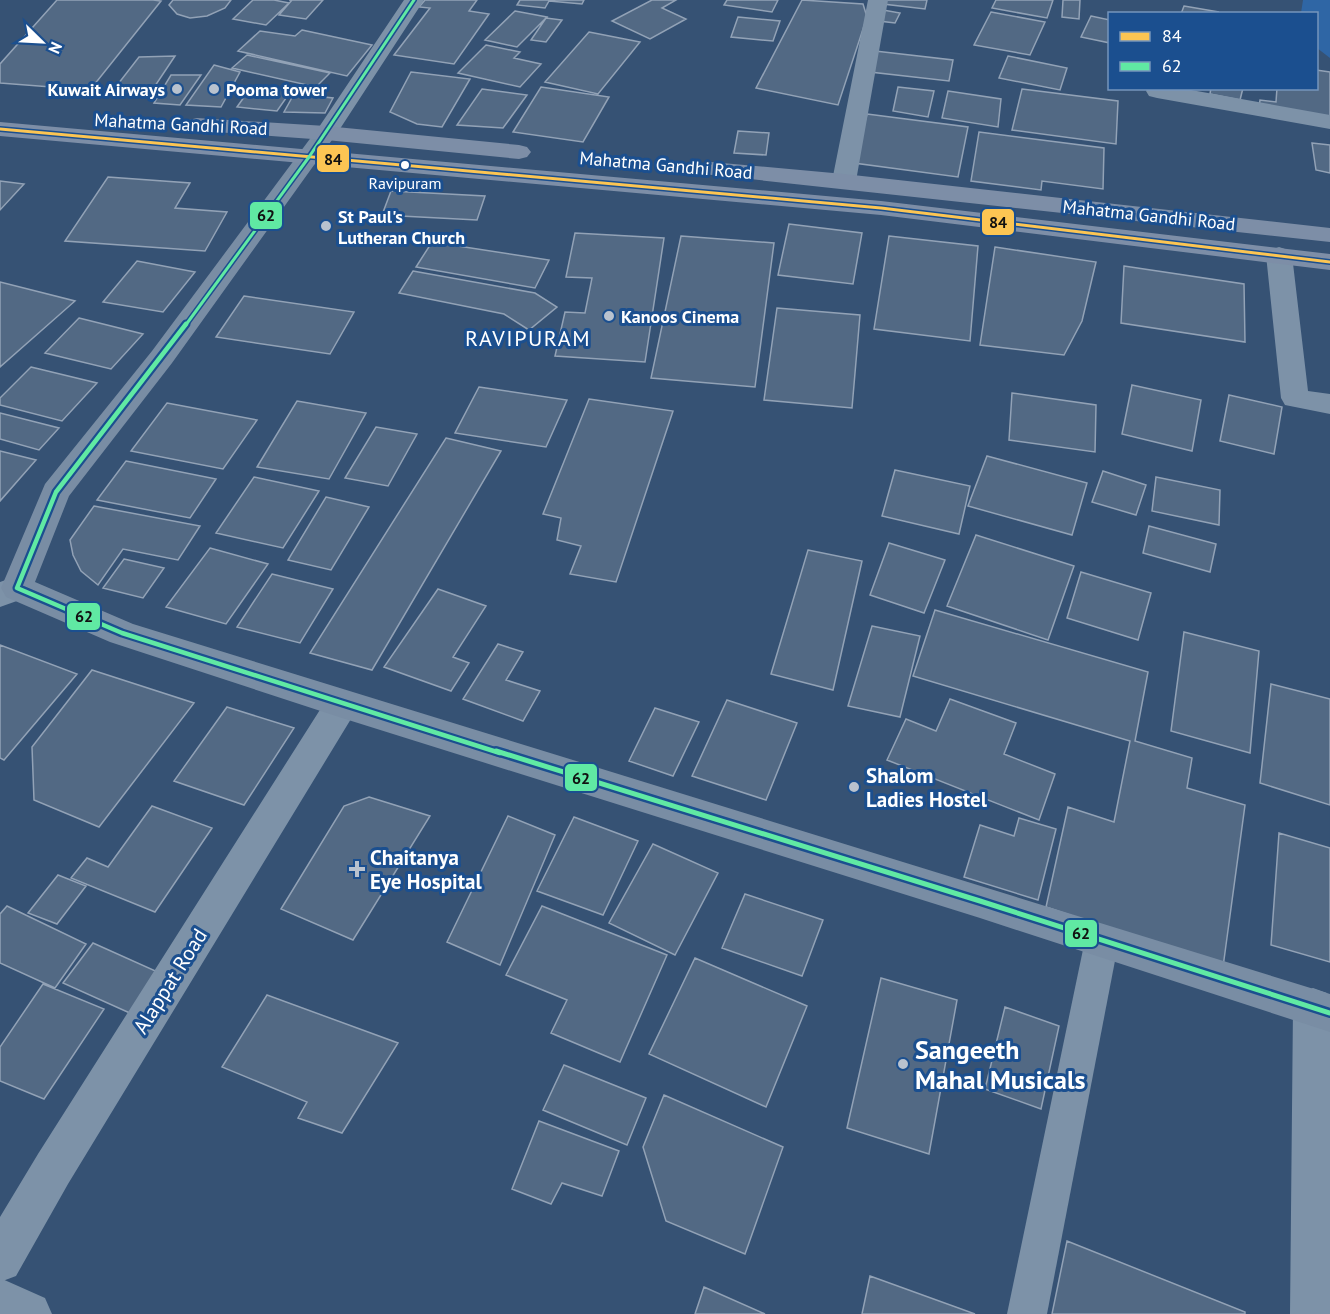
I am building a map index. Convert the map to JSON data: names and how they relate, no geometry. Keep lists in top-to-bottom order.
{
  "streets": {
    "main road": ["Mahatma Gandhi Road"],
    "street": ["Alappat Road"]
  },
  "districts": ["RAVIPURAM"],
  "places": {
    "other": [
      "Kuwait Airways",
      "Pooma tower",
      "Ravipuram",
      "St Paul's Lutheran Church",
      "Kanoos Cinema",
      "Shalom Ladies Hostel",
      "Sangeeth Mahal Musicals"
    ],
    "health": ["Chaitanya Eye Hospital"]
  },
  "lines": ["transit line 62", "transit line 84"],
  "legend": ["84", "62"],
  "north": "bottom right"
}
